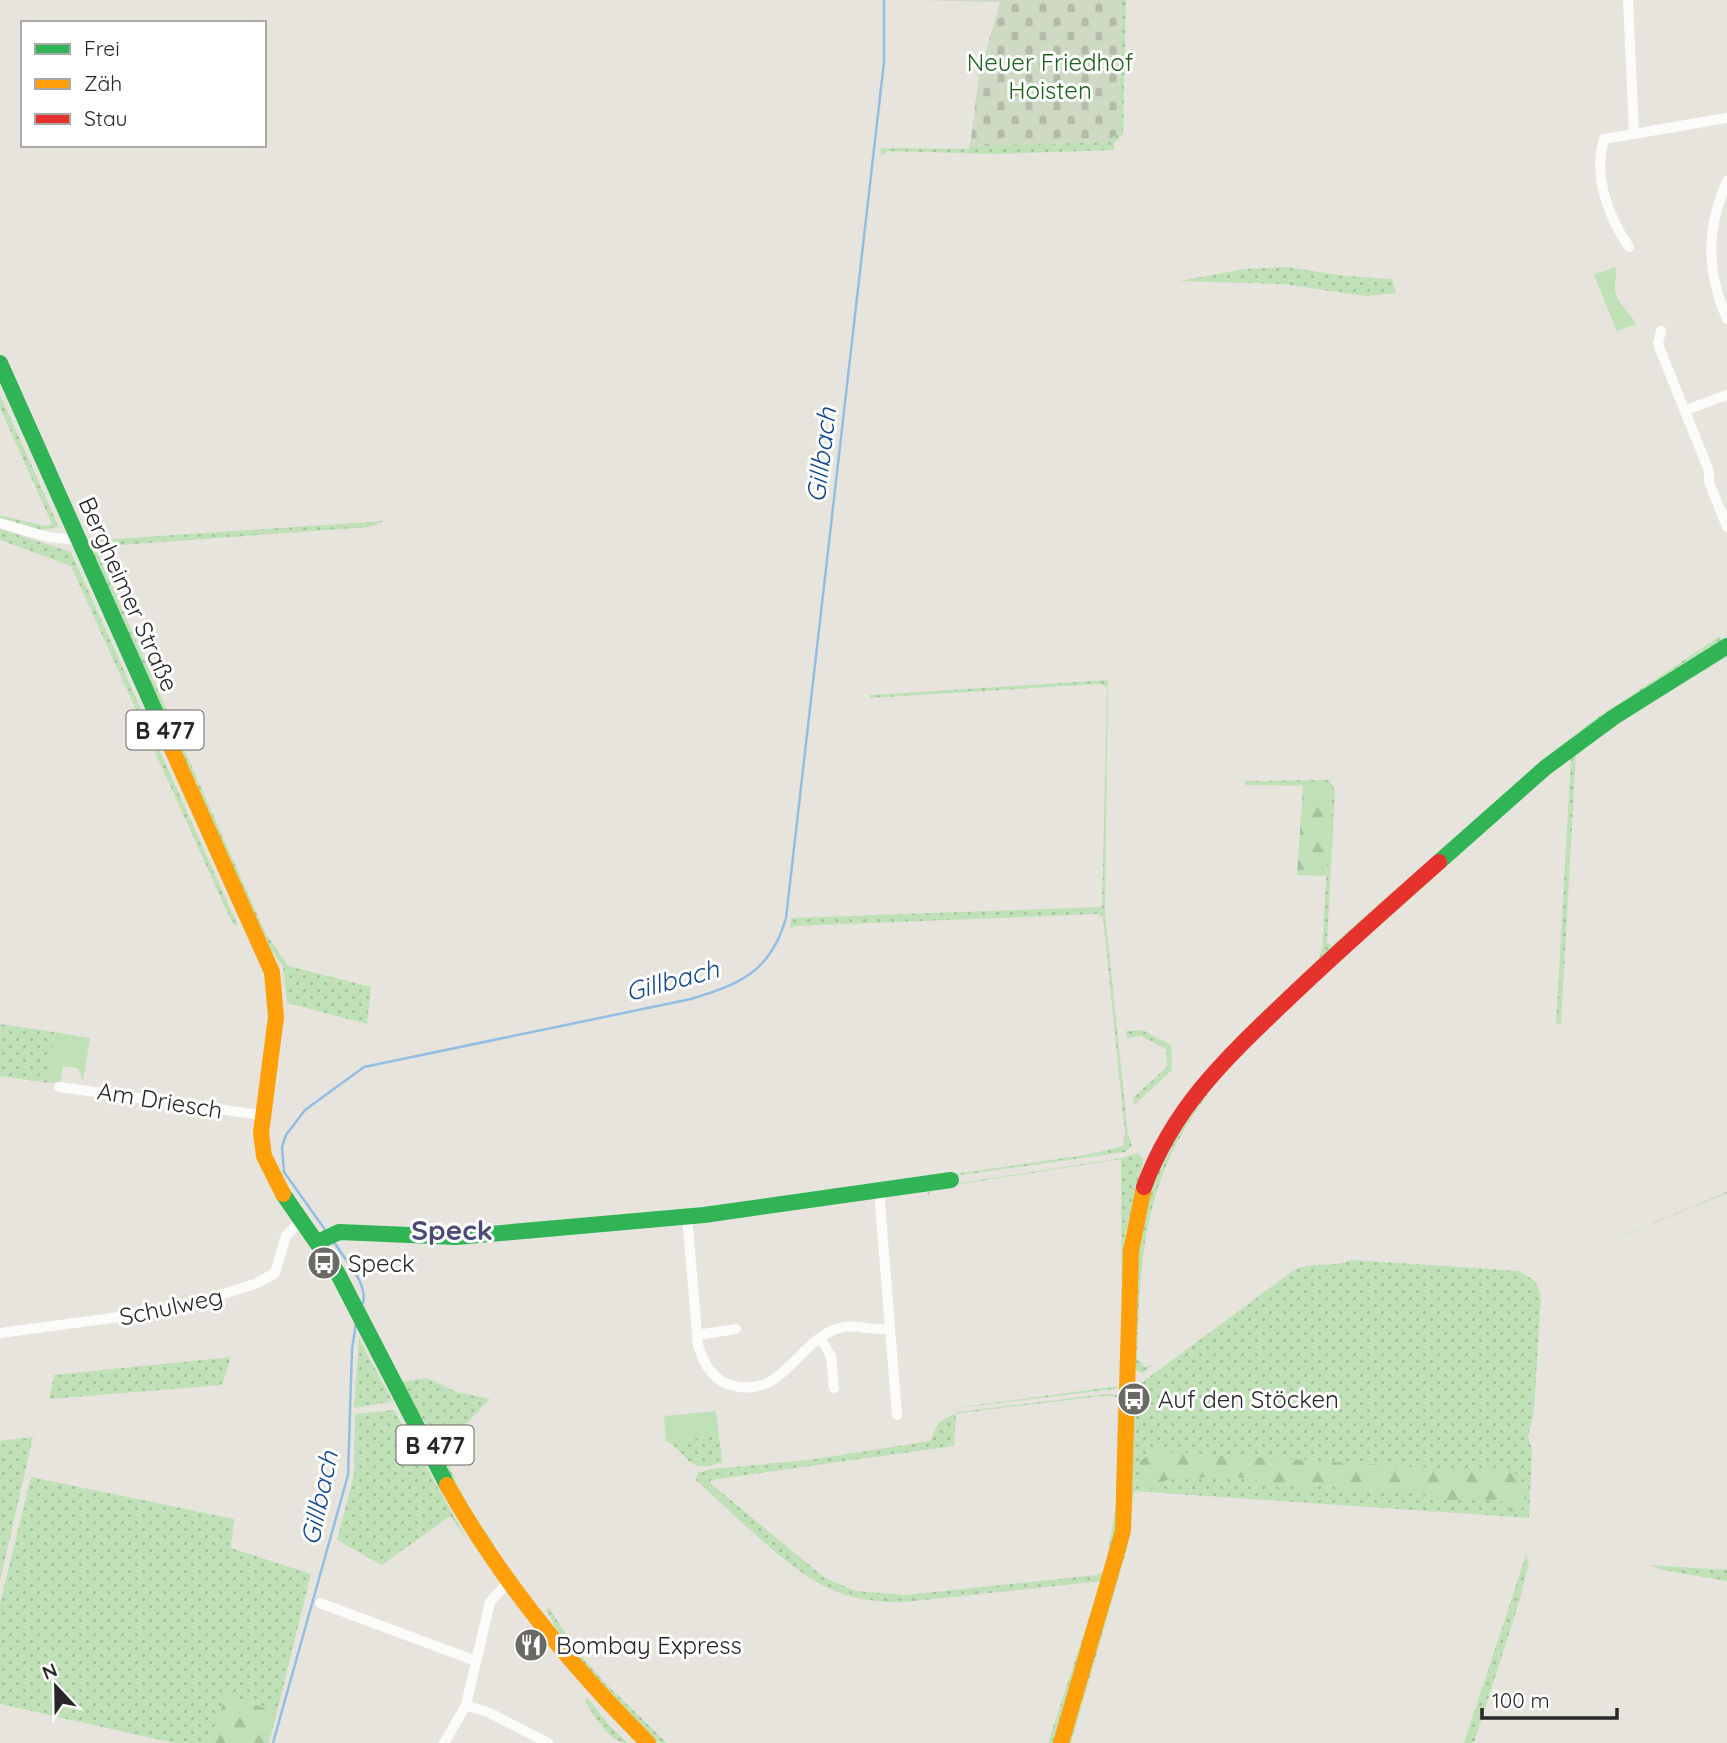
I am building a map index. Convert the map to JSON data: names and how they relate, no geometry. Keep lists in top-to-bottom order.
{
  "streets": {
    "main road": ["Bergheimer Straße", "B 477"],
    "street": ["Am Driesch", "Schulweg"]
  },
  "crossings": [
    ["Bergheimer Straße", "B 477"],
    ["Bergheimer Straße", "Am Driesch"],
    ["B 477", "Am Driesch"],
    ["B 477", "Schulweg"]
  ],
  "districts": ["Speck"],
  "water": ["Gillbach"],
  "parks": ["Neuer Friedhof Hoisten"],
  "places": {
    "bus stop": ["Speck", "Auf den Stöcken"],
    "restaurant": ["Bombay Express"]
  },
  "legend": ["Frei", "Zäh", "Stau"],
  "scale_bar": "100 m",
  "north": "top"
}
